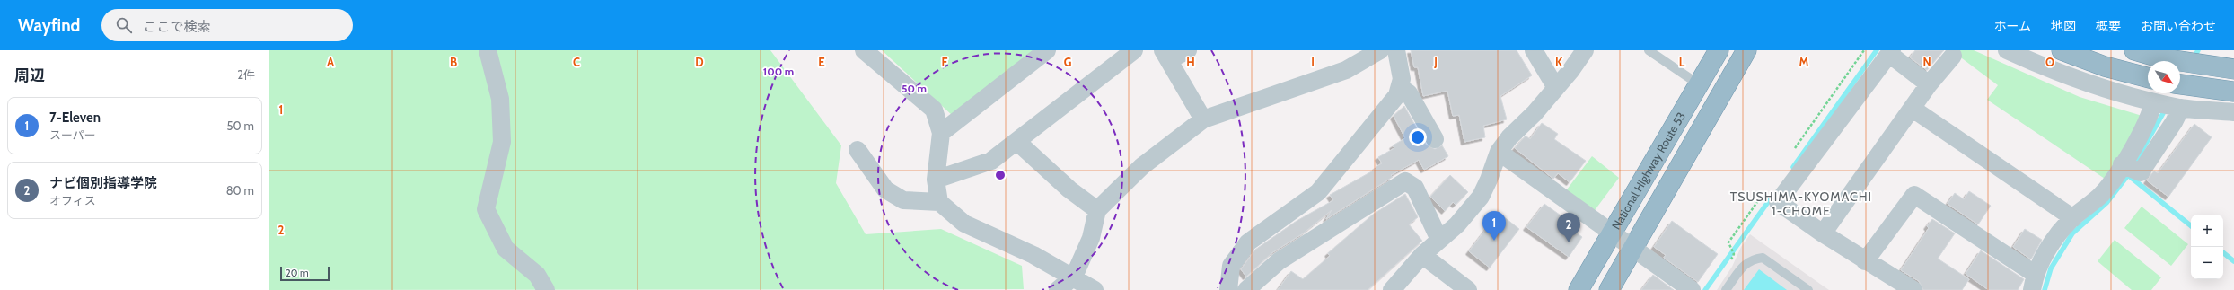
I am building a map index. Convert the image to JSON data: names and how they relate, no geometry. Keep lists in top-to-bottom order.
{
  "streets": {
    "highway": ["National Highway Route 53"]
  },
  "districts": ["TSUSHIMA-KYOMACHI 1-CHOME"],
  "scale_bar": "20 m",
  "north": "bottom right",
  "page": {
    "header": "Wayfind",
    "search": "ここで検索",
    "nav": [
      "ホーム",
      "地図",
      "概要",
      "お問い合わせ"
    ],
    "heading": ["周辺", "2件"],
    "list": [
      {
        "mark": "1",
        "name": "7-Eleven",
        "note": "スーパー",
        "value": "50 m"
      },
      {
        "mark": "2",
        "name": "ナビ個別指導学院",
        "note": "オフィス",
        "value": "80 m"
      }
    ],
    "pins": ["1", "2"],
    "map_buttons": ["+", "−"],
    "scale": "20 m"
  },
  "grid": {
    "columns": [
      "A",
      "B",
      "C",
      "D",
      "E",
      "F",
      "G",
      "H",
      "I",
      "J",
      "K",
      "L",
      "M",
      "N",
      "O"
    ],
    "rows": ["1", "2"]
  },
  "rings": ["100 m", "50 m"]
}
